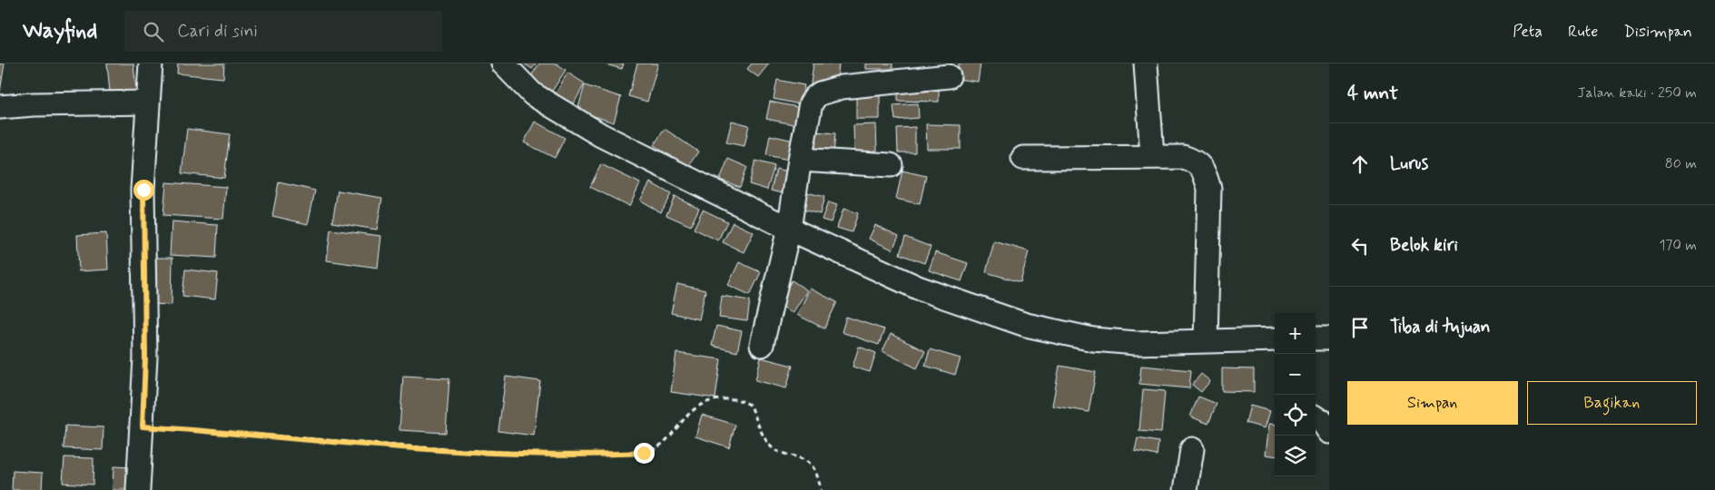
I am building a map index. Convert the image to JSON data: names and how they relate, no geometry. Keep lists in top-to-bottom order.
{
  "page": {
    "header": "Wayfind",
    "search": "Cari di sini",
    "nav": ["Peta", "Rute", "Disimpan"],
    "heading": ["4 mnt", "Jalan kaki · 250 m"],
    "list": [
      ["Lurus", "80 m"],
      ["Belok kiri", "170 m"],
      "Tiba di tujuan"
    ],
    "map_buttons": ["+", "−"],
    "buttons": ["Simpan", "Bagikan"]
  }
}
